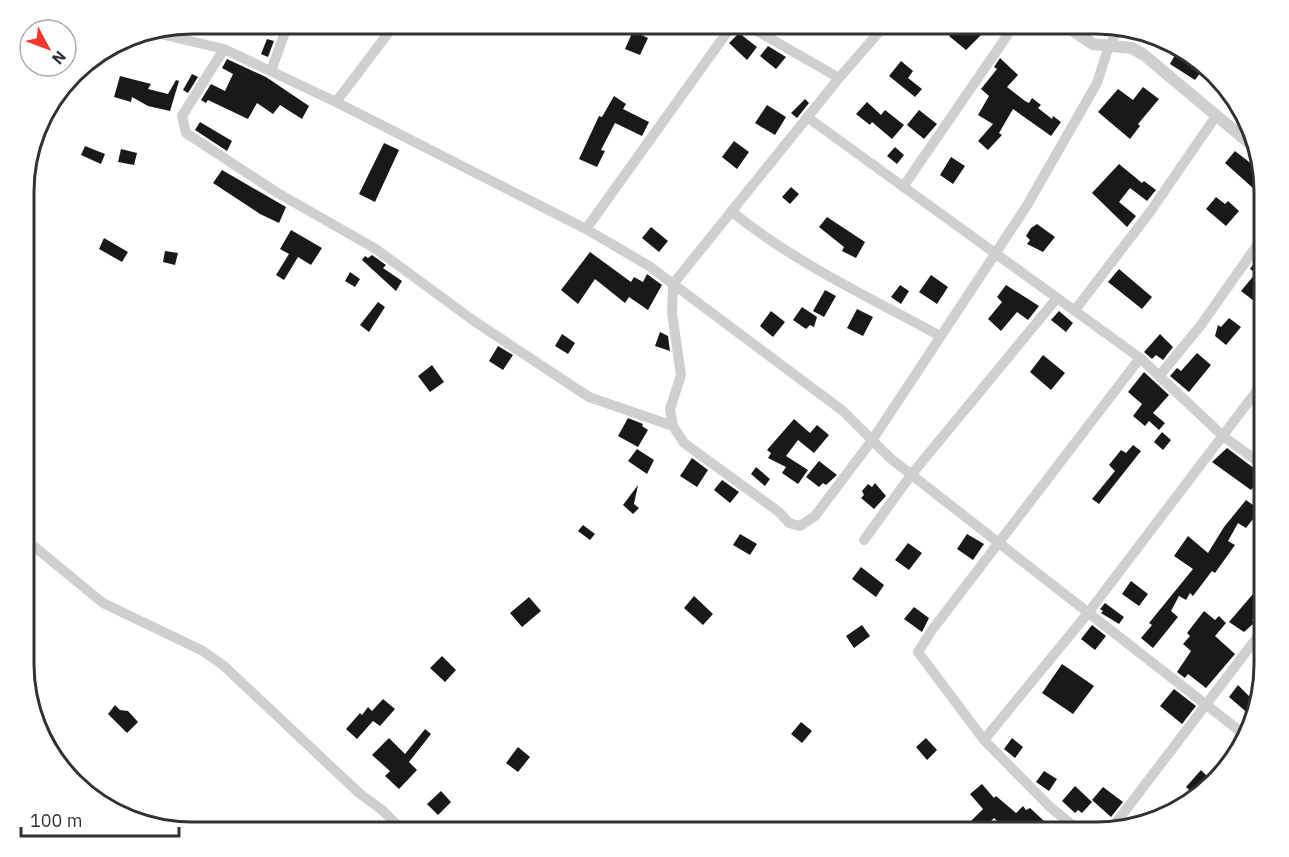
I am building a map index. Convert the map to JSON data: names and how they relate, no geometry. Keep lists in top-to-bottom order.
{
  "scale_bar": "100 m",
  "north": "bottom right"
}
